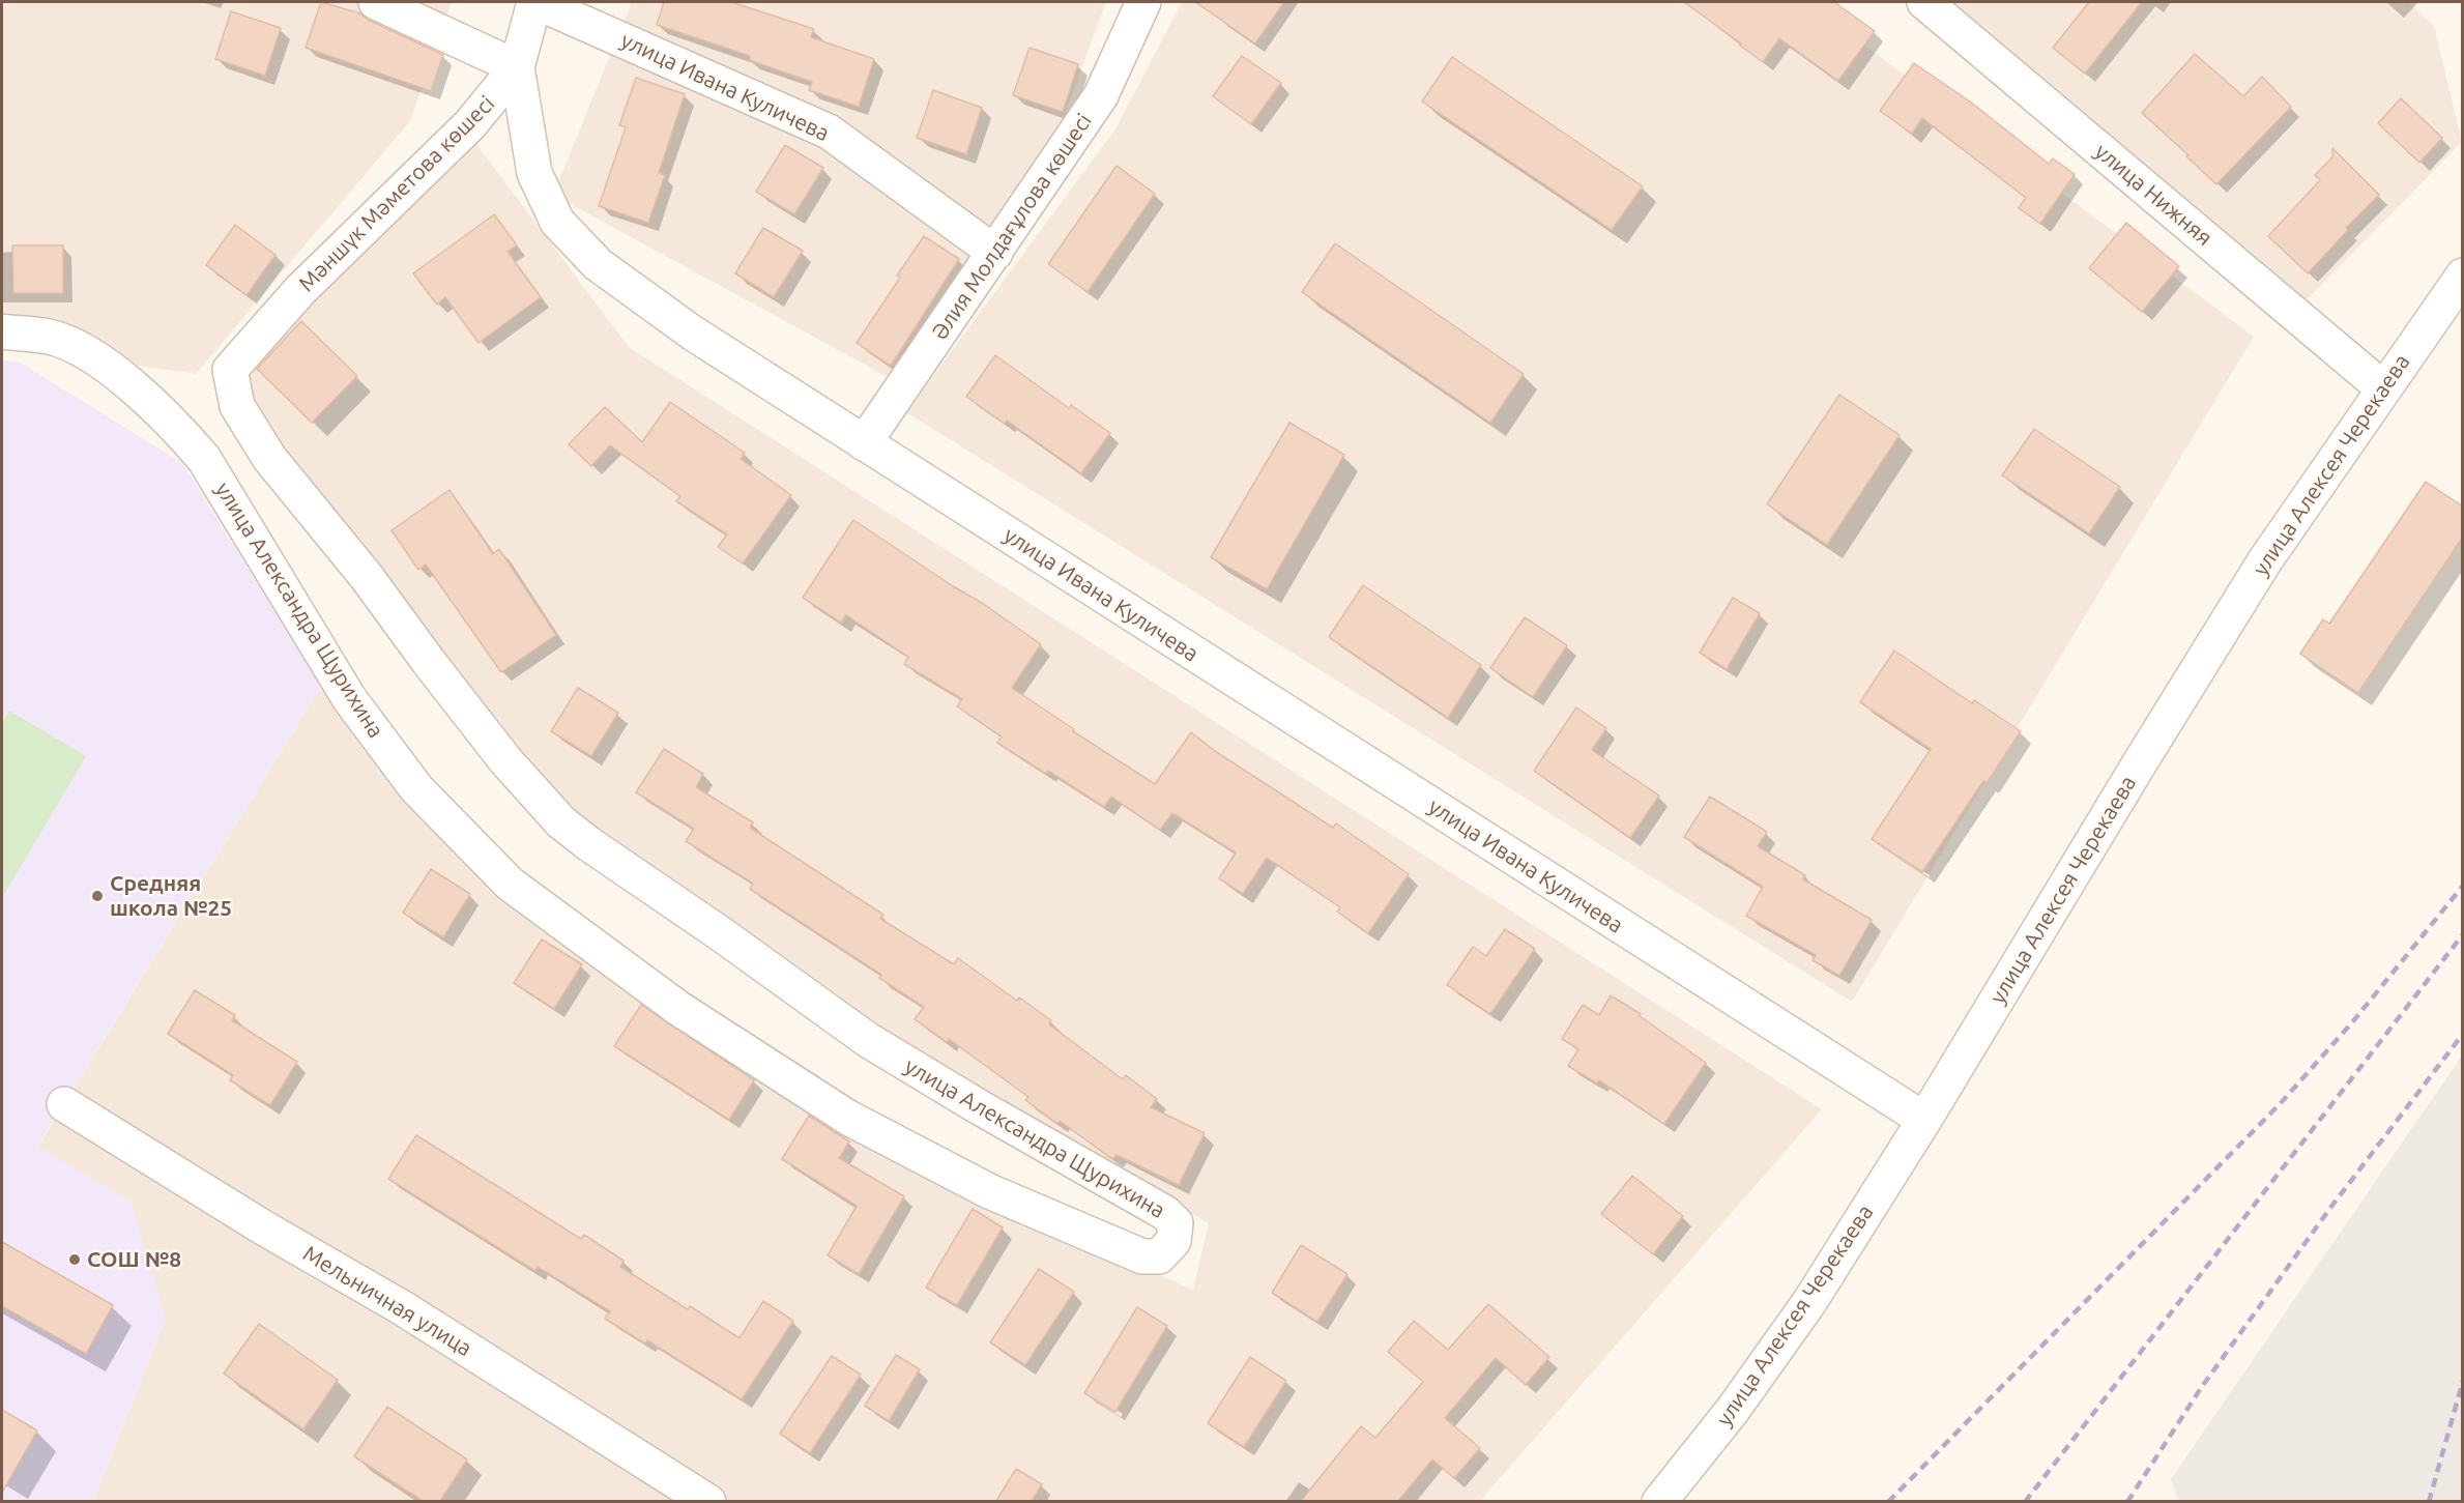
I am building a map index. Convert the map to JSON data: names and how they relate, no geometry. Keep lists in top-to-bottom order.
{
  "streets": {
    "street": [
      "улица Ивана Куличева",
      "Мәншүк Мәметова көшесі",
      "улица Нижняя",
      "Әлия Молдағұлова көшесі",
      "улица Алексея Черекаева",
      "улица Александра Щурихина",
      "Мельничная улица"
    ]
  },
  "crossings": [
    ["улица Ивана Куличева", "Мәншүк Мәметова көшесі"],
    ["улица Ивана Куличева", "Әлия Молдағұлова көшесі"],
    ["улица Ивана Куличева", "улица Алексея Черекаева"],
    ["Мәншүк Мәметова көшесі", "улица Александра Щурихина"],
    ["улица Нижняя", "улица Алексея Черекаева"]
  ],
  "places": ["Средняя школа №25", "СОШ №8"]
}
